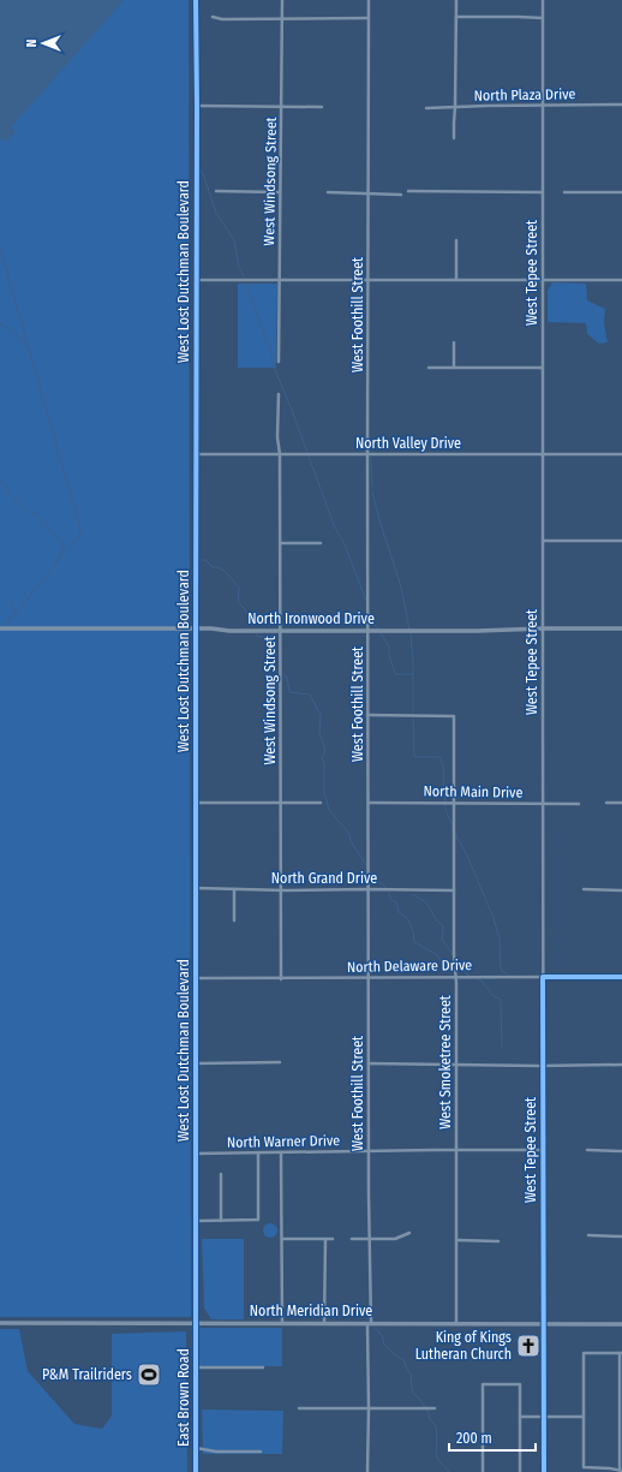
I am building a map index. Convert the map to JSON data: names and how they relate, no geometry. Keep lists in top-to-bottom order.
{
  "streets": {
    "street": [
      "North Plaza Drive",
      "West Windsong Street",
      "West Lost Dutchman Boulevard",
      "West Tepee Street",
      "West Foothill Street",
      "North Valley Drive",
      "North Ironwood Drive",
      "North Main Drive",
      "North Grand Drive",
      "North Delaware Drive",
      "West Smoketree Street",
      "North Warner Drive",
      "North Meridian Drive",
      "East Brown Road"
    ]
  },
  "crossings": [
    ["North Plaza Drive", "West Tepee Street"],
    ["West Windsong Street", "North Valley Drive"],
    ["West Windsong Street", "North Ironwood Drive"],
    ["West Windsong Street", "North Grand Drive"],
    ["West Windsong Street", "North Delaware Drive"],
    ["West Lost Dutchman Boulevard", "North Valley Drive"],
    ["West Lost Dutchman Boulevard", "North Ironwood Drive"],
    ["West Lost Dutchman Boulevard", "North Grand Drive"],
    ["West Lost Dutchman Boulevard", "North Delaware Drive"],
    ["West Lost Dutchman Boulevard", "North Warner Drive"],
    ["West Lost Dutchman Boulevard", "North Meridian Drive"],
    ["West Lost Dutchman Boulevard", "East Brown Road"],
    ["West Tepee Street", "North Valley Drive"],
    ["West Tepee Street", "North Ironwood Drive"],
    ["West Tepee Street", "North Main Drive"],
    ["West Tepee Street", "North Delaware Drive"],
    ["West Tepee Street", "North Warner Drive"],
    ["West Tepee Street", "North Meridian Drive"],
    ["West Foothill Street", "North Valley Drive"],
    ["West Foothill Street", "North Ironwood Drive"],
    ["West Foothill Street", "North Main Drive"],
    ["West Foothill Street", "North Grand Drive"],
    ["West Foothill Street", "North Delaware Drive"],
    ["West Foothill Street", "West Smoketree Street"],
    ["West Foothill Street", "North Warner Drive"],
    ["West Foothill Street", "North Meridian Drive"],
    ["North Main Drive", "West Smoketree Street"],
    ["North Grand Drive", "West Smoketree Street"],
    ["North Delaware Drive", "West Smoketree Street"],
    ["West Smoketree Street", "North Warner Drive"],
    ["West Smoketree Street", "North Meridian Drive"],
    ["North Meridian Drive", "East Brown Road"]
  ],
  "places": {
    "church": ["King of Kings Lutheran Church"],
    "sports": ["P&M Trailriders"]
  },
  "scale_bar": "200 m",
  "north": "left"
}
